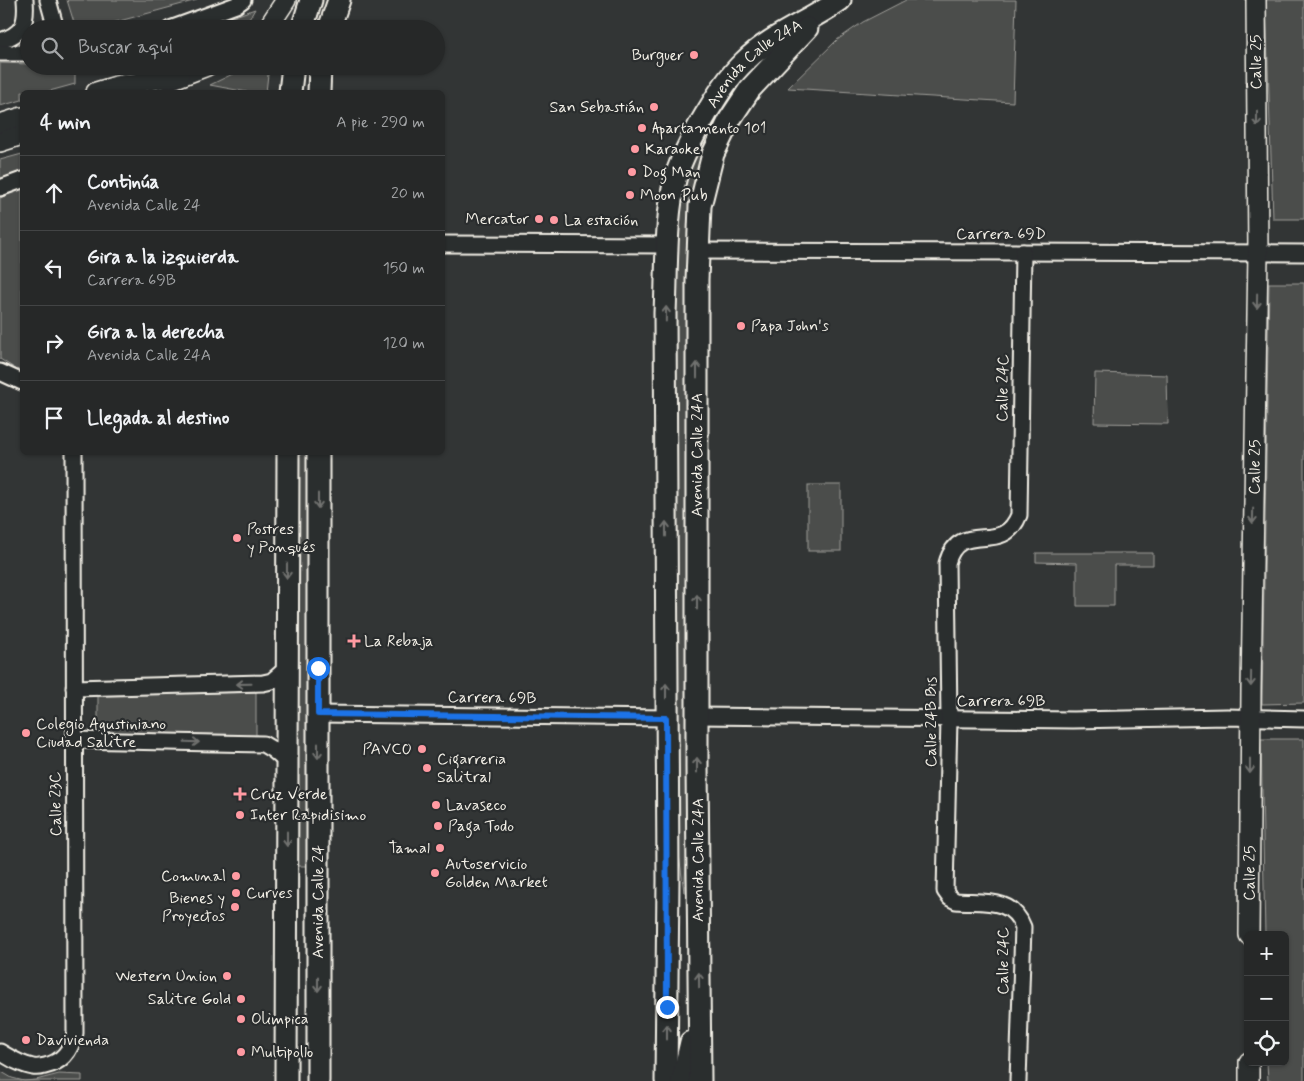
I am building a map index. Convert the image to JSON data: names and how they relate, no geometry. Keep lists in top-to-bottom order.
{
  "streets": {
    "main road": ["Avenida Calle 24A", "Avenida Calle 24"],
    "street": [
      "Calle 25",
      "Carrera 69D",
      "Calle 24C",
      "Carrera 69B",
      "Calle 24B Bis",
      "Calle 23C"
    ]
  },
  "crossings": [
    ["Calle 25", "Carrera 69D"],
    ["Calle 25", "Carrera 69B"],
    ["Avenida Calle 24A", "Carrera 69D"],
    ["Avenida Calle 24A", "Carrera 69B"],
    ["Carrera 69D", "Calle 24C"],
    ["Calle 24C", "Calle 24B Bis"],
    ["Carrera 69B", "Calle 24B Bis"],
    ["Carrera 69B", "Avenida Calle 24"]
  ],
  "one_way": ["Calle 25", "Avenida Calle 24A"],
  "places": {
    "other": [
      "Burguer",
      "San Sebastián",
      "Apartamento 101",
      "Karaoke",
      "Dog Man",
      "Moon Pub",
      "Mercator",
      "La estación",
      "Papa John's",
      "Postres y Ponqués",
      "Colegio Agustiniano Ciudad Salitre",
      "PAVCO",
      "Cigarreria Salitral",
      "Lavaseco",
      "Inter Rapidisimo",
      "Paga Todo",
      "Tamal",
      "Autoservicio Golden Market",
      "Comunal",
      "Curves",
      "Bienes y Proyectos",
      "Western Union",
      "Salitre Gold",
      "Olimpica",
      "Davivienda",
      "Multipollo"
    ],
    "health": ["La Rebaja", "Cruz Verde"]
  },
  "page": {
    "search": "Buscar aquí",
    "heading": ["4 min", "A pie · 290 m"],
    "list": [
      ["Continúa", "Avenida Calle 24", "20 m"],
      ["Gira a la izquierda", "Carrera 69B", "150 m"],
      ["Gira a la derecha", "Avenida Calle 24A", "120 m"],
      "Llegada al destino"
    ],
    "map_buttons": ["+", "−"]
  }
}
